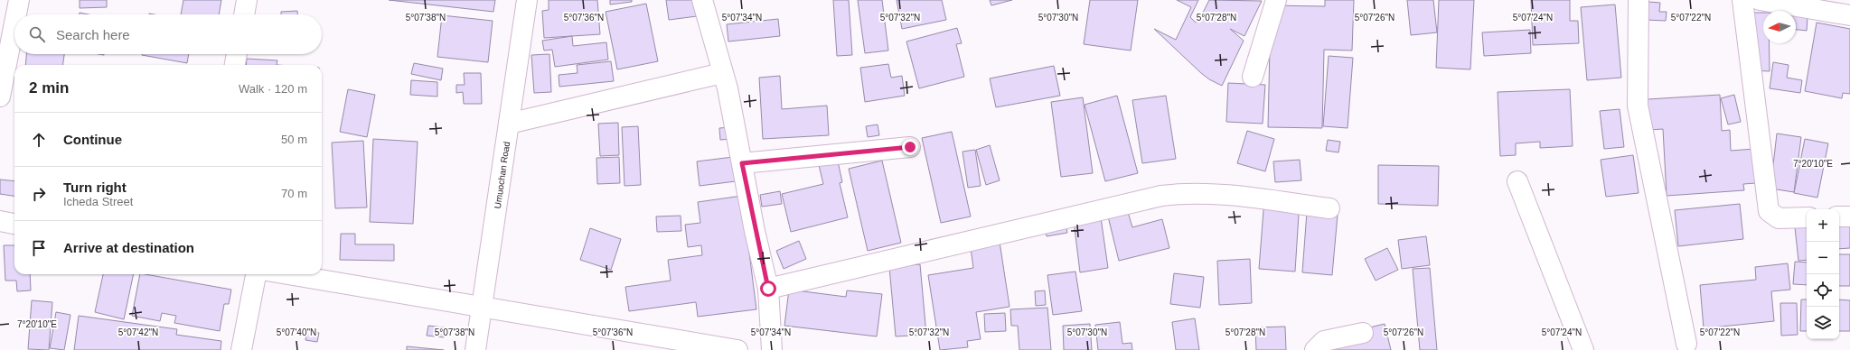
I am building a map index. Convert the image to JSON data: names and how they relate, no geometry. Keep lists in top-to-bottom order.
{
  "streets": {
    "street": ["Umuochan Road"]
  },
  "north": "left",
  "page": {
    "search": "Search here",
    "heading": ["2 min", "Walk · 120 m"],
    "list": [
      ["Continue", "50 m"],
      ["Turn right", "Icheda Street", "70 m"],
      "Arrive at destination"
    ],
    "map_buttons": ["+", "−"]
  },
  "coordinates": [
    "5°07'38\"N",
    "5°07'36\"N",
    "5°07'34\"N",
    "5°07'32\"N",
    "5°07'30\"N",
    "5°07'28\"N",
    "5°07'26\"N",
    "5°07'24\"N",
    "5°07'22\"N",
    "7°20'10\"E",
    "5°07'42\"N",
    "5°07'40\"N"
  ]
}
